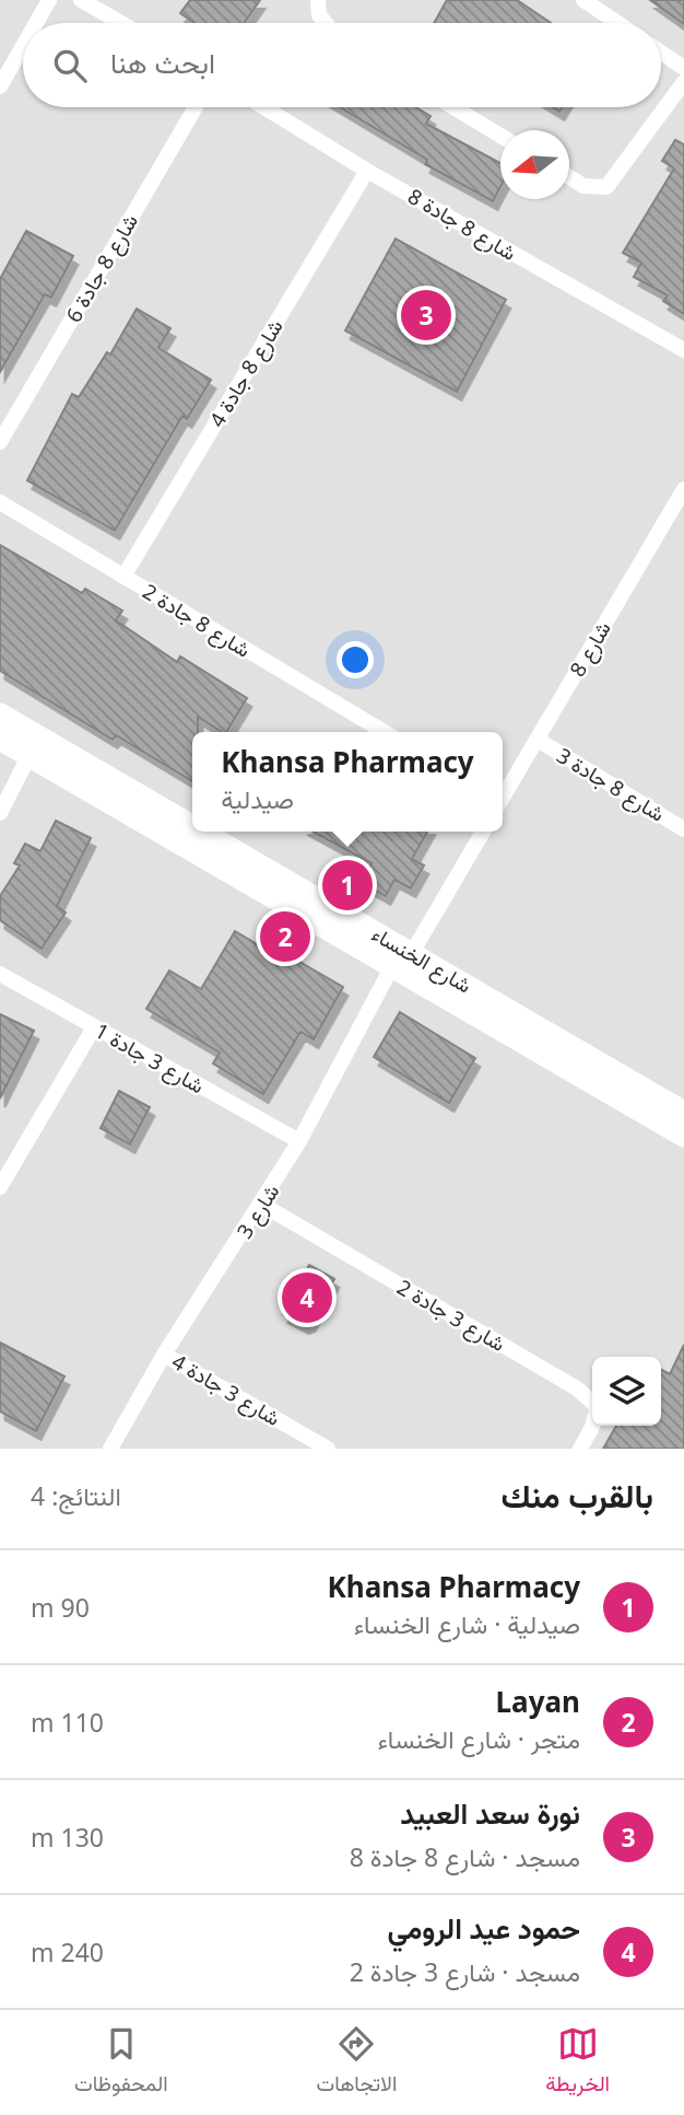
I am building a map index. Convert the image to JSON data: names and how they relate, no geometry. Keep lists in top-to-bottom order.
{
  "streets": {
    "street": [
      "شارع 8 جادة 8",
      "شارع 8 جادة 6",
      "شارع 8 جادة 4",
      "شارع 8 جادة 2",
      "شارع 8",
      "شارع 8 جادة 3",
      "شارع الخنساء",
      "شارع 3 جادة 1",
      "شارع 3",
      "شارع 3 جادة 2",
      "شارع 3 جادة 4"
    ]
  },
  "crossings": [
    ["شارع 8 جادة 8", "شارع 8 جادة 4"],
    ["شارع 8 جادة 4", "شارع 8 جادة 2"],
    ["شارع 8", "شارع 8 جادة 3"],
    ["شارع الخنساء", "شارع 3"],
    ["شارع 3 جادة 1", "شارع 3"],
    ["شارع 3", "شارع 3 جادة 2"],
    ["شارع 3", "شارع 3 جادة 4"]
  ],
  "north": "left",
  "page": {
    "search": "ابحث هنا",
    "pins": [
      "3",
      "1",
      "2",
      "4"
    ],
    "popup": ["Khansa Pharmacy", "صيدلية"],
    "heading": ["بالقرب منك", "النتائج: 4"],
    "list": [
      {
        "mark": "1",
        "name": "Khansa Pharmacy",
        "note": "صيدلية · شارع الخنساء",
        "value": "90 m"
      },
      {
        "mark": "2",
        "name": "Layan",
        "note": "متجر · شارع الخنساء",
        "value": "110 m"
      },
      {
        "mark": "3",
        "name": "نورة سعد العبيد",
        "note": "مسجد · شارع 8 جادة 8",
        "value": "130 m"
      },
      {
        "mark": "4",
        "name": "حمود عيد الرومي",
        "note": "مسجد · شارع 3 جادة 2",
        "value": "240 m"
      }
    ],
    "nav": ["الخريطة", "الاتجاهات", "المحفوظات"]
  }
}
